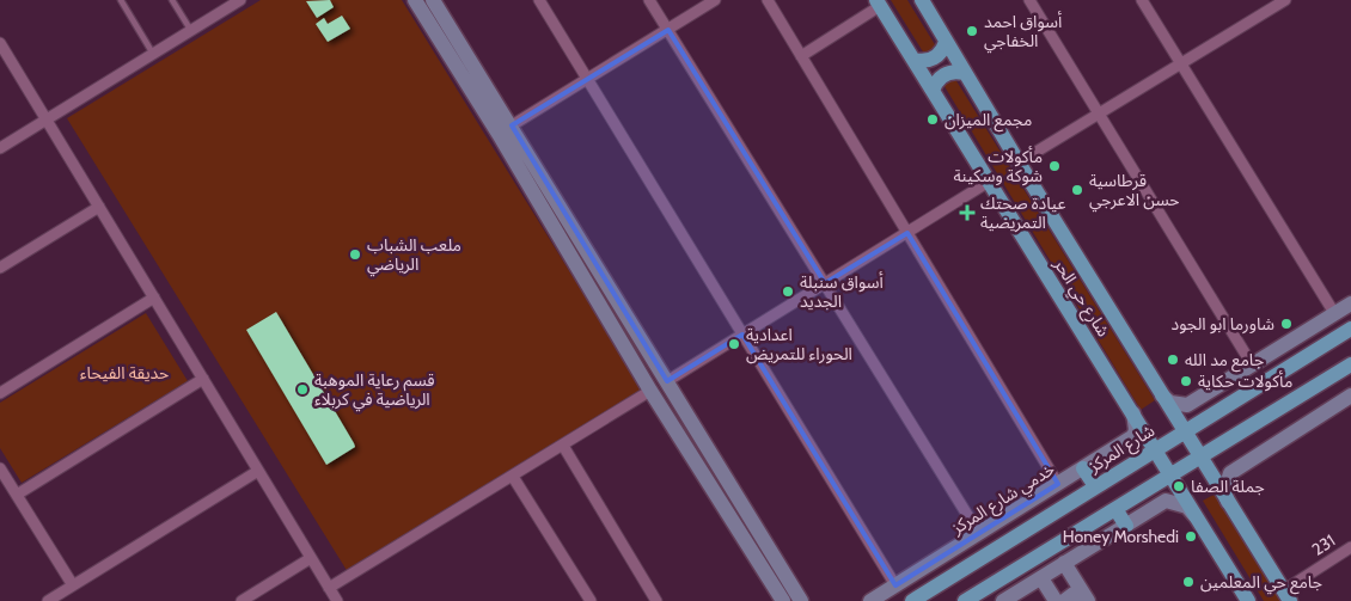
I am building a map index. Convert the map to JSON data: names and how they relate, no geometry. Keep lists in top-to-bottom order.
{
  "streets": {
    "main road": ["شارع حي الحر", "شارع المركز"],
    "street": ["خدمي شارع المركز", "231"]
  },
  "crossings": [
    ["شارع حي الحر", "شارع المركز"],
    ["شارع حي الحر", "خدمي شارع المركز"],
    ["شارع حي الحر", "231"]
  ],
  "parks": ["حديقة الفيحاء"],
  "places": {
    "other": [
      "أسواق احمد الخفاجي",
      "مجمع الميزان",
      "مأكولات شوكة وسكينة",
      "قرطاسية حسن الاعرجي",
      "ملعب الشباب الرياضي",
      "أسواق سنبلة الجديد",
      "شاورما ابو الجود",
      "اعدادية الحوراء للتمريض",
      "جامع مد الله",
      "مأكولات حكاية",
      "قسم رعاية الموهبة الرياضية في كربلاء",
      "جملة الصفا",
      "Honey Morshedi",
      "جامع حي المعلمين"
    ],
    "health": ["عيادة صحتك التمريضية"]
  }
}
